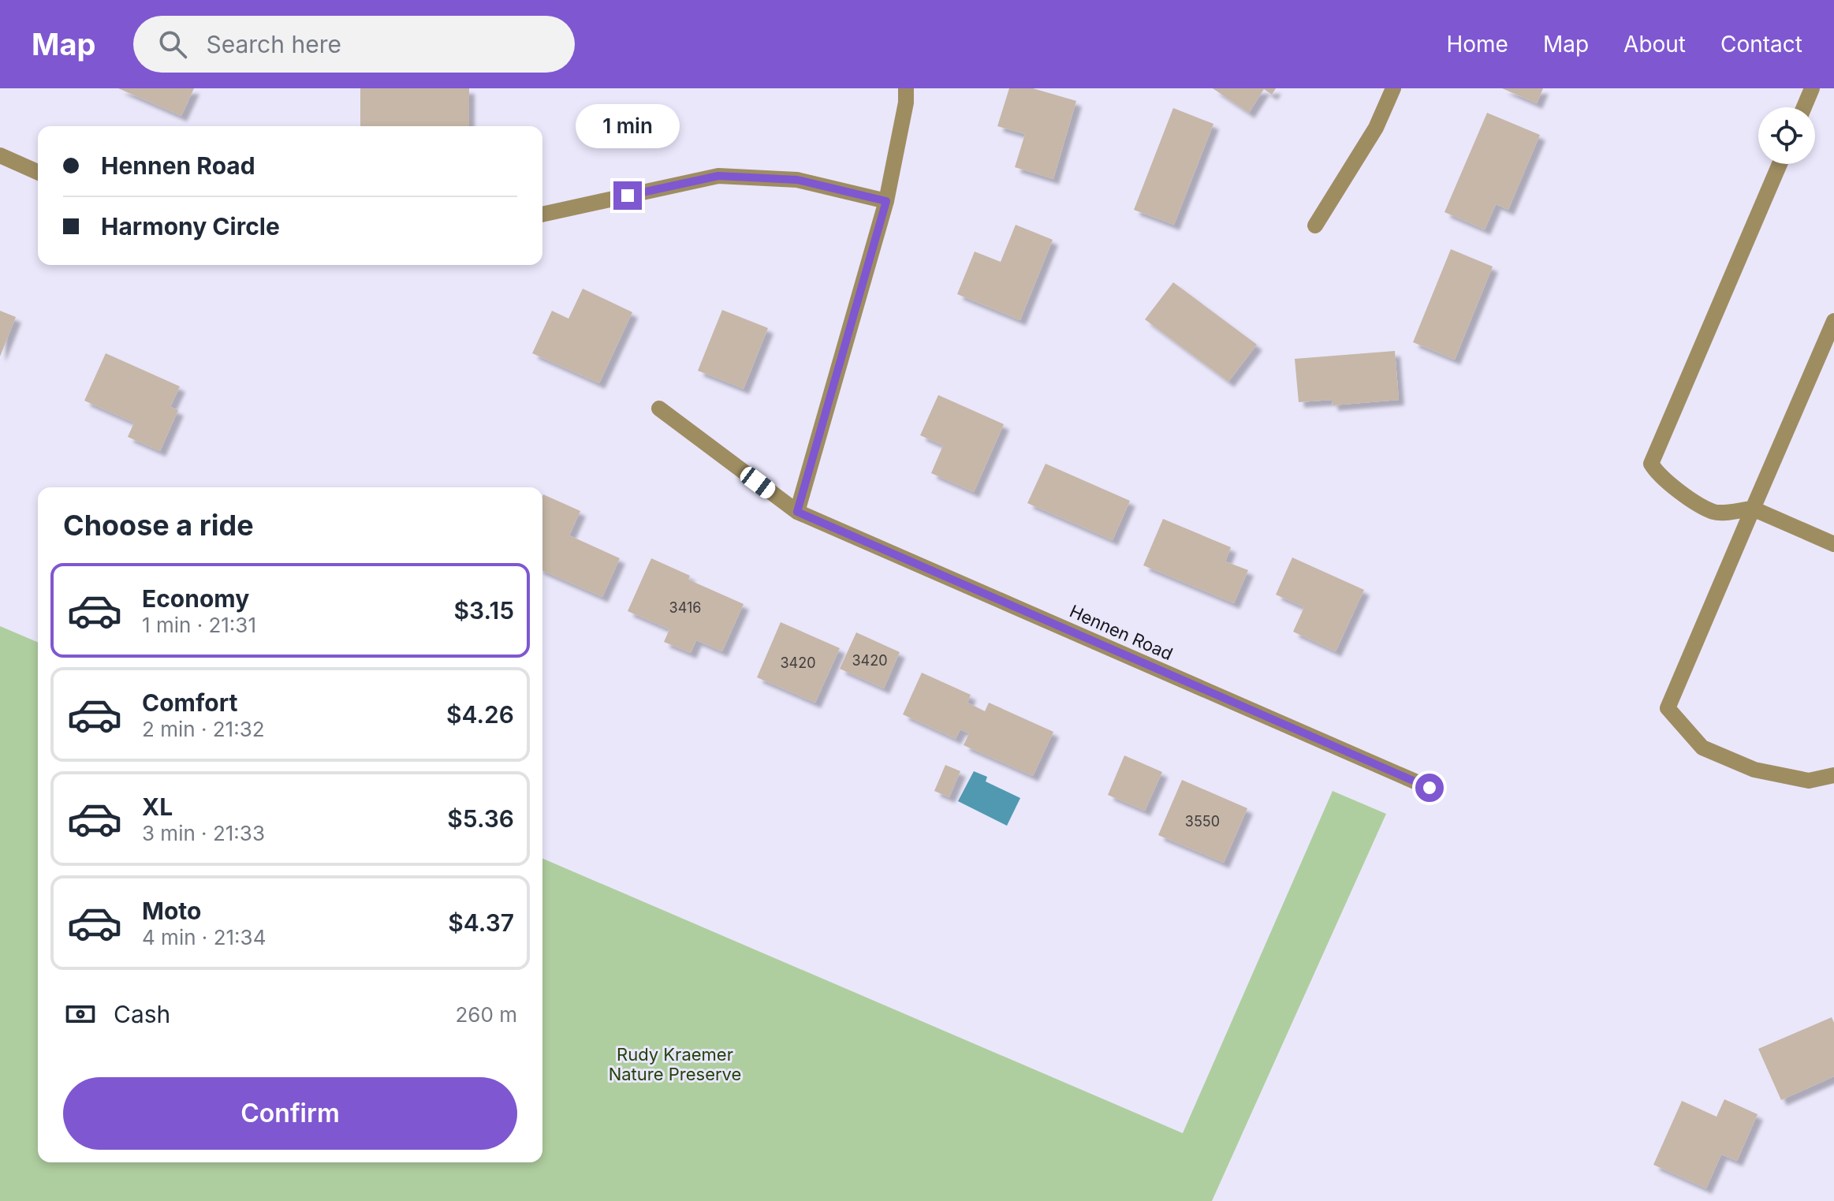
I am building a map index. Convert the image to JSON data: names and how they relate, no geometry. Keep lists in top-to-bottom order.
{
  "streets": {
    "street": ["Hennen Road"]
  },
  "parks": ["Rudy Kraemer Nature Preserve"],
  "house_numbers": [
    "3416",
    "3420",
    "3420",
    "3550"
  ],
  "page": {
    "header": "Map",
    "search": "Search here",
    "nav": [
      "Home",
      "Map",
      "About",
      "Contact"
    ],
    "bubble": "1 min",
    "banner": ["Hennen Road", "Harmony Circle"],
    "heading": "Choose a ride",
    "list": [
      {
        "name": "Economy",
        "note": "1 min · 21:31",
        "value": "$3.15"
      },
      {
        "name": "Comfort",
        "note": "2 min · 21:32",
        "value": "$4.26"
      },
      {
        "name": "XL",
        "note": "3 min · 21:33",
        "value": "$5.36"
      },
      {
        "name": "Moto",
        "note": "4 min · 21:34",
        "value": "$4.37"
      }
    ],
    "pay": ["Cash", "260 m"],
    "buttons": "Confirm"
  }
}
